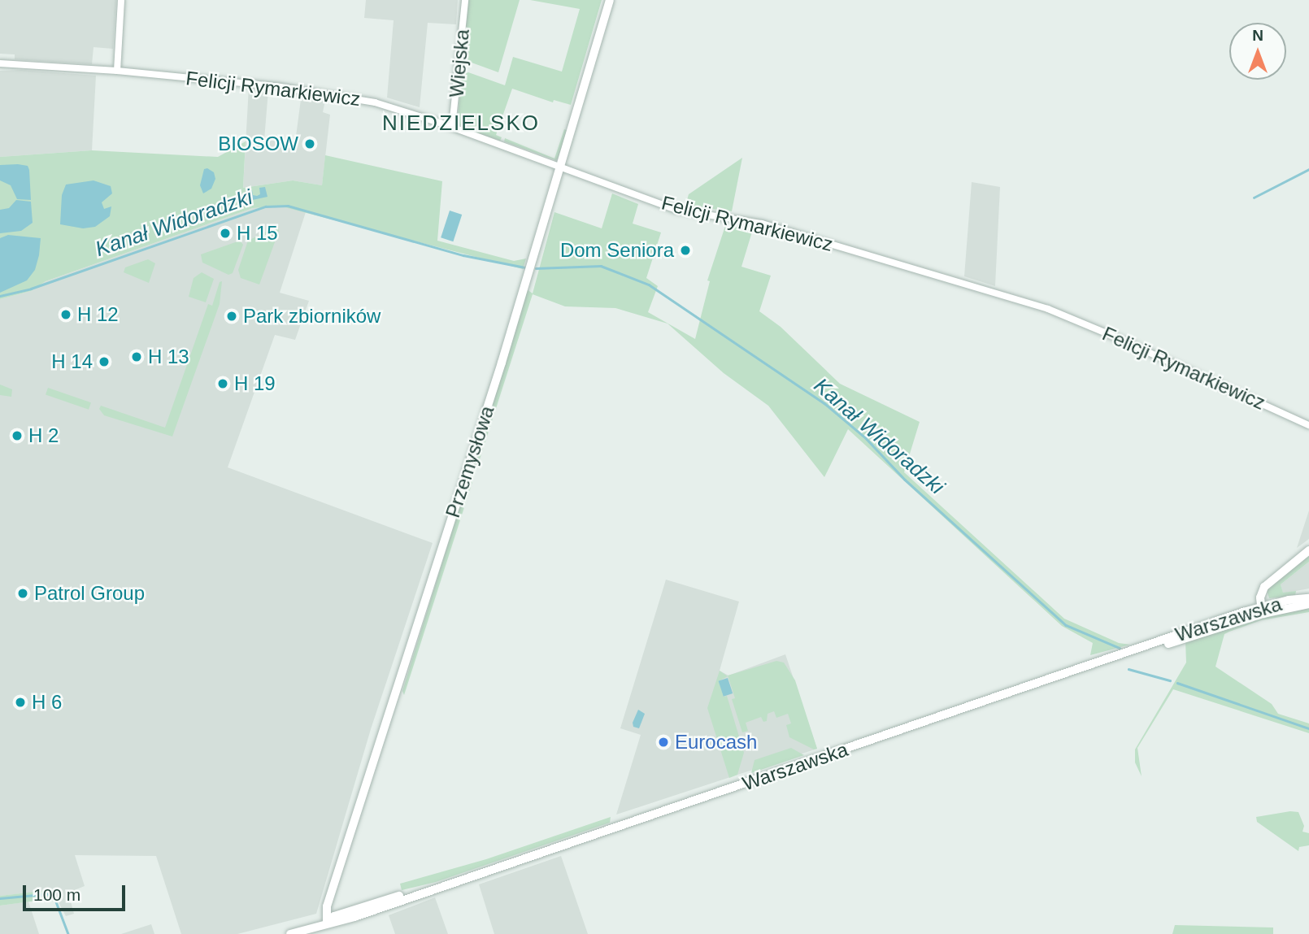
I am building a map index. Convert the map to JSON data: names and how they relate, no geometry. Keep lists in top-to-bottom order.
{
  "streets": {
    "main road": ["Przemysłowa", "Warszawska"],
    "street": ["Wiejska", "Felicji Rymarkiewicz"]
  },
  "crossings": [
    ["Wiejska", "Felicji Rymarkiewicz"],
    ["Felicji Rymarkiewicz", "Przemysłowa"],
    ["Przemysłowa", "Warszawska"]
  ],
  "districts": ["NIEDZIELSKO"],
  "water": ["Kanał Widoradzki"],
  "places": [
    "BIOSOW",
    "H 15",
    "Dom Seniora",
    "H 12",
    "Park zbiorników",
    "H 13",
    "H 14",
    "H 19",
    "H 2",
    "Patrol Group",
    "H 6",
    "Eurocash"
  ],
  "scale_bar": "100 m",
  "north": "top"
}
